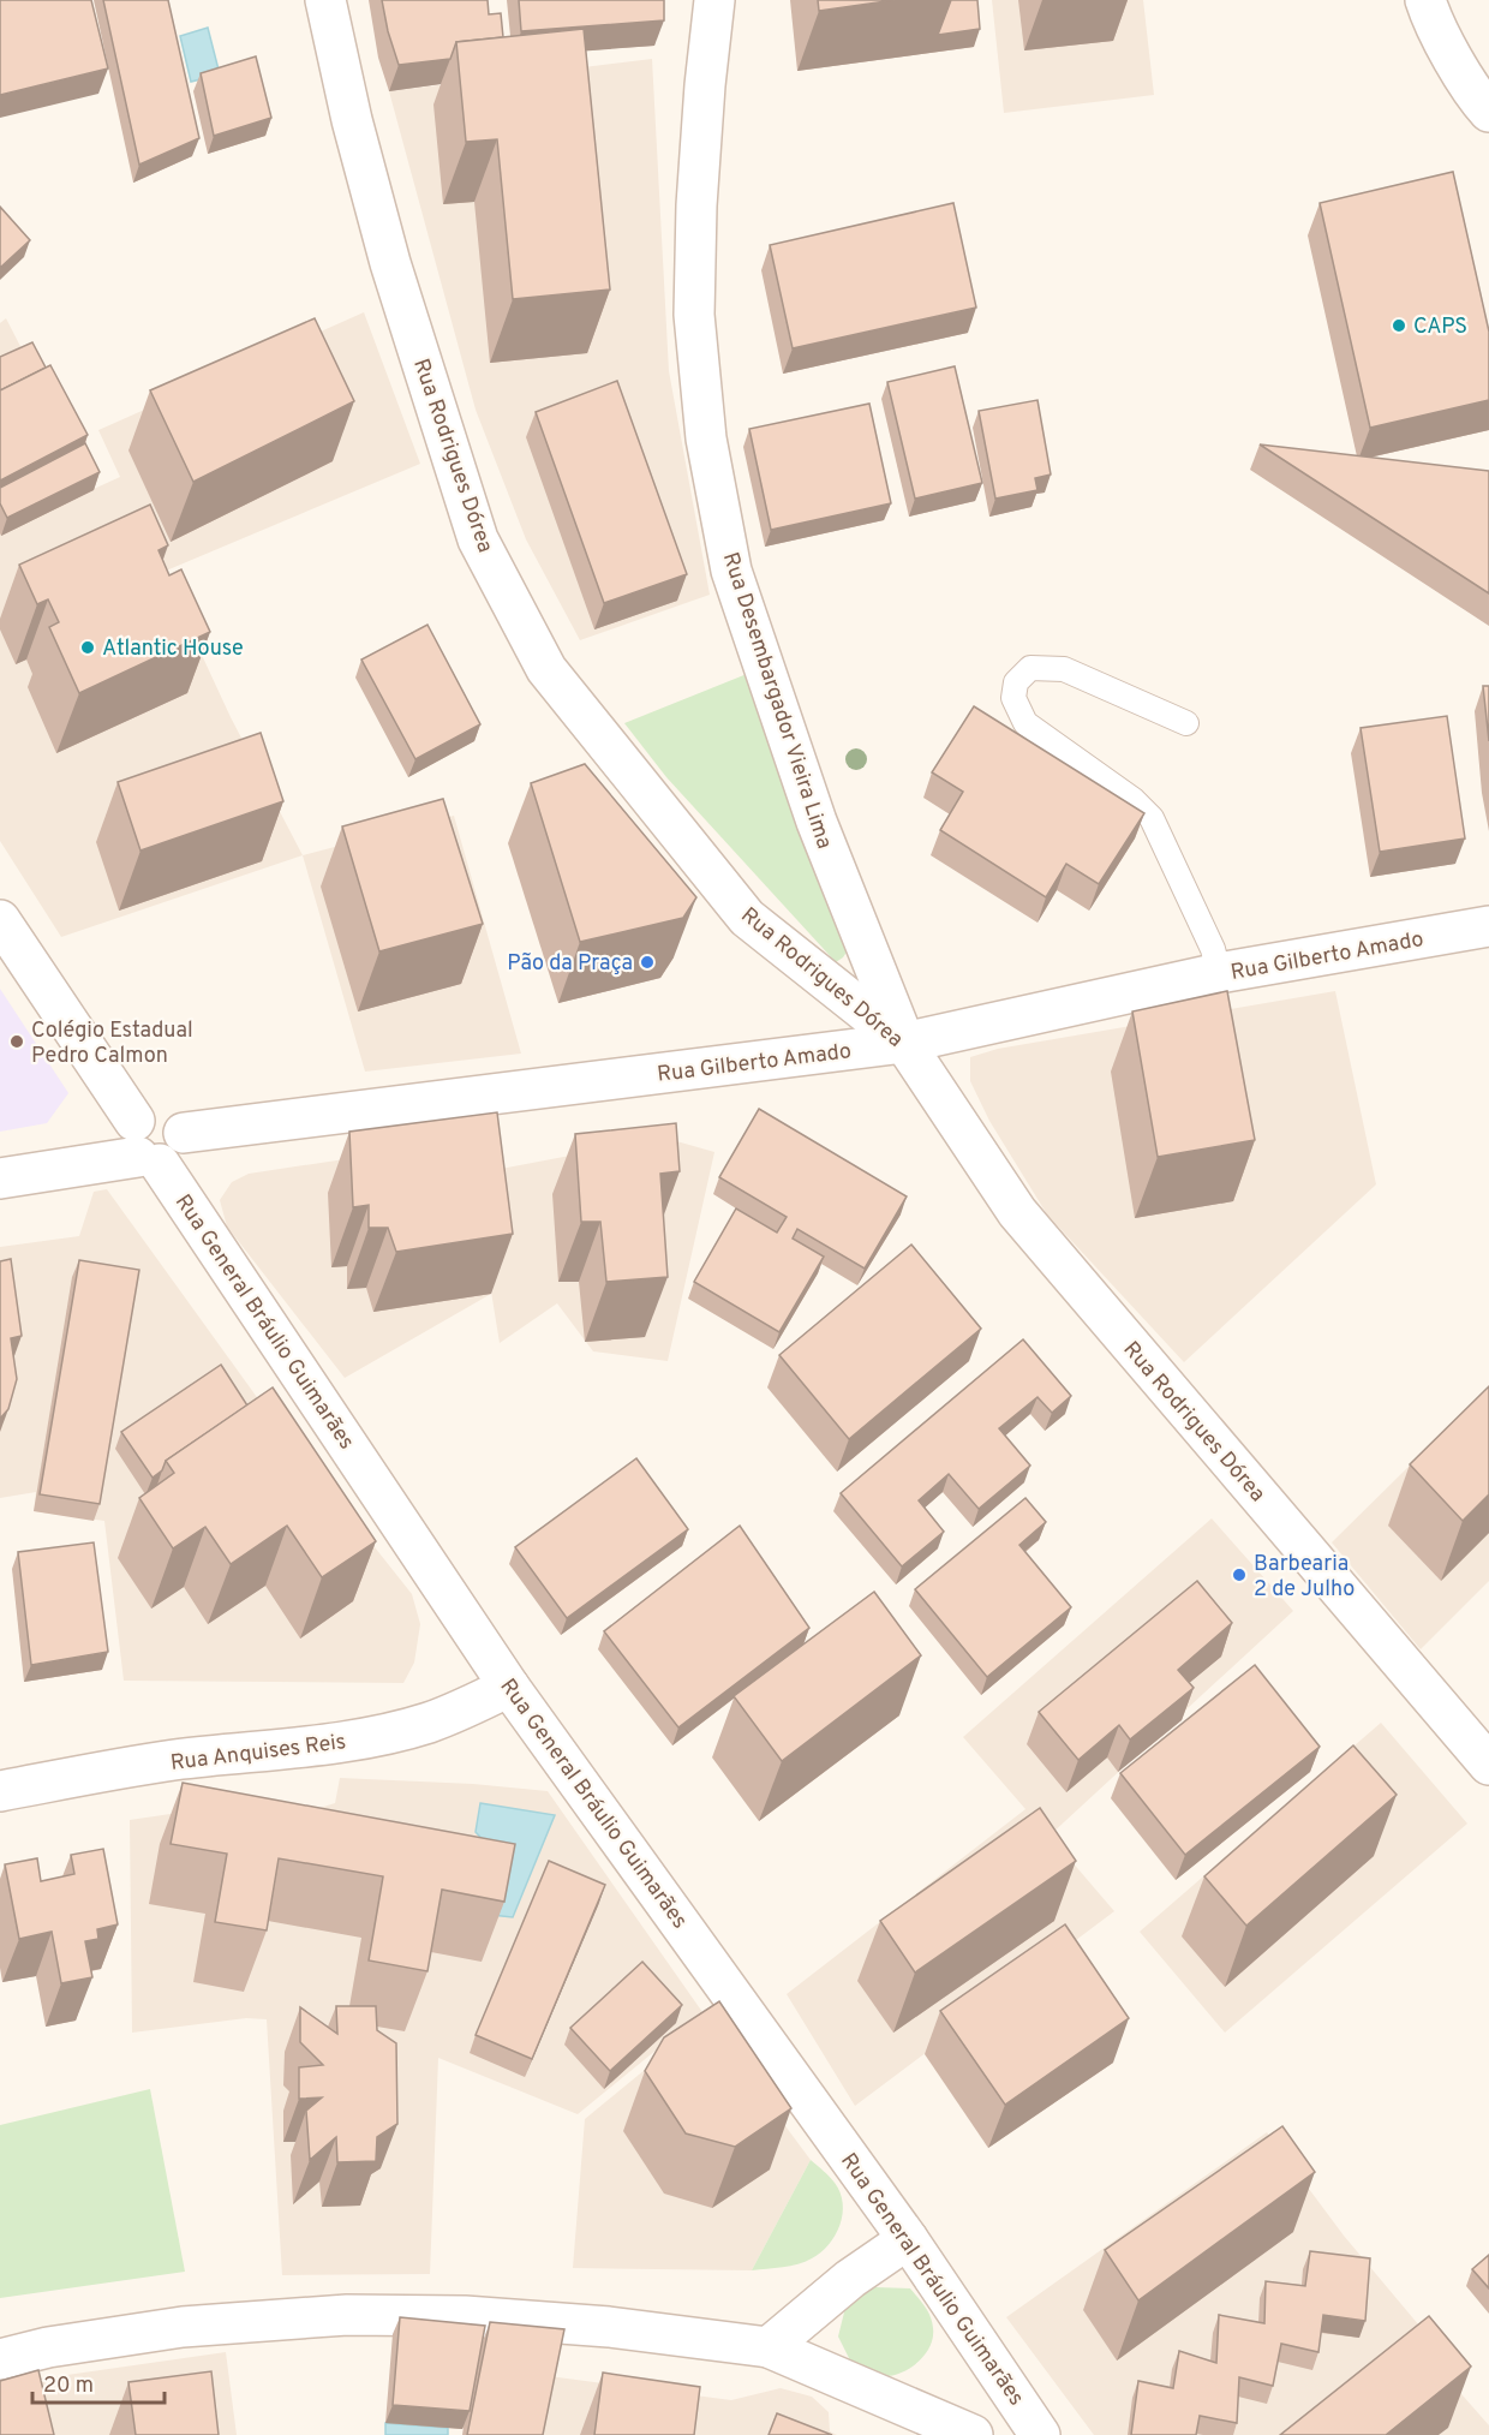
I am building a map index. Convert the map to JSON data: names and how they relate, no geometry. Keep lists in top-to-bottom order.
{
  "streets": {
    "street": [
      "Rua Rodrigues Dórea",
      "Rua Desembargador Vieira Lima",
      "Rua Gilberto Amado",
      "Rua General Bráulio Guimarães",
      "Rua Anquises Reis"
    ]
  },
  "crossings": [
    ["Rua Rodrigues Dórea", "Rua Desembargador Vieira Lima"],
    ["Rua Rodrigues Dórea", "Rua Gilberto Amado"],
    ["Rua Desembargador Vieira Lima", "Rua Gilberto Amado"],
    ["Rua Gilberto Amado", "Rua General Bráulio Guimarães"],
    ["Rua General Bráulio Guimarães", "Rua Anquises Reis"]
  ],
  "places": [
    "CAPS",
    "Atlantic House",
    "Pão da Praça",
    "Colégio Estadual Pedro Calmon",
    "Barbearia 2 de Julho"
  ],
  "scale_bar": "20 m"
}
